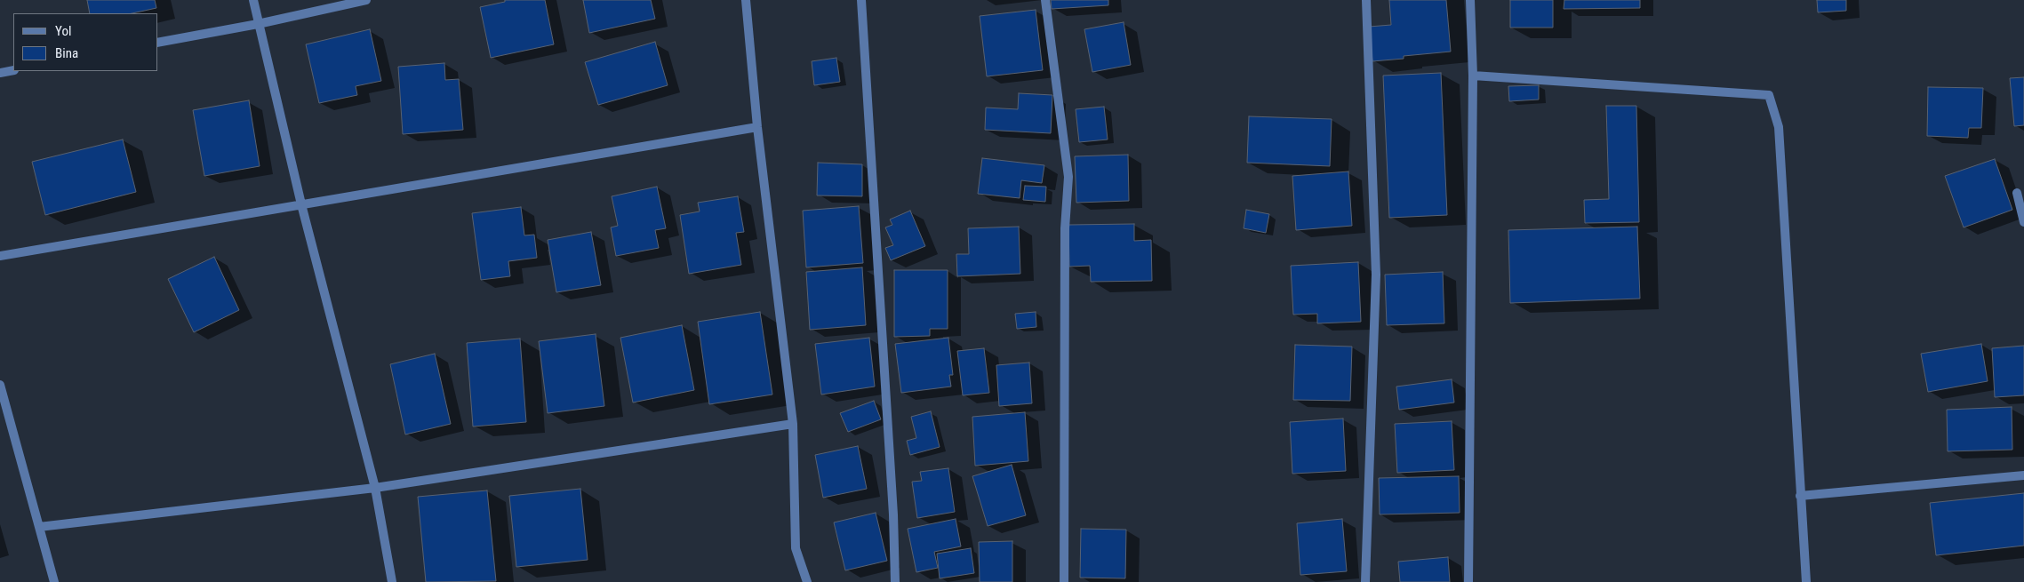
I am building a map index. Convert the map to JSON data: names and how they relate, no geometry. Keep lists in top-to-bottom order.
{
  "legend": ["Yol", "Bina"]
}
